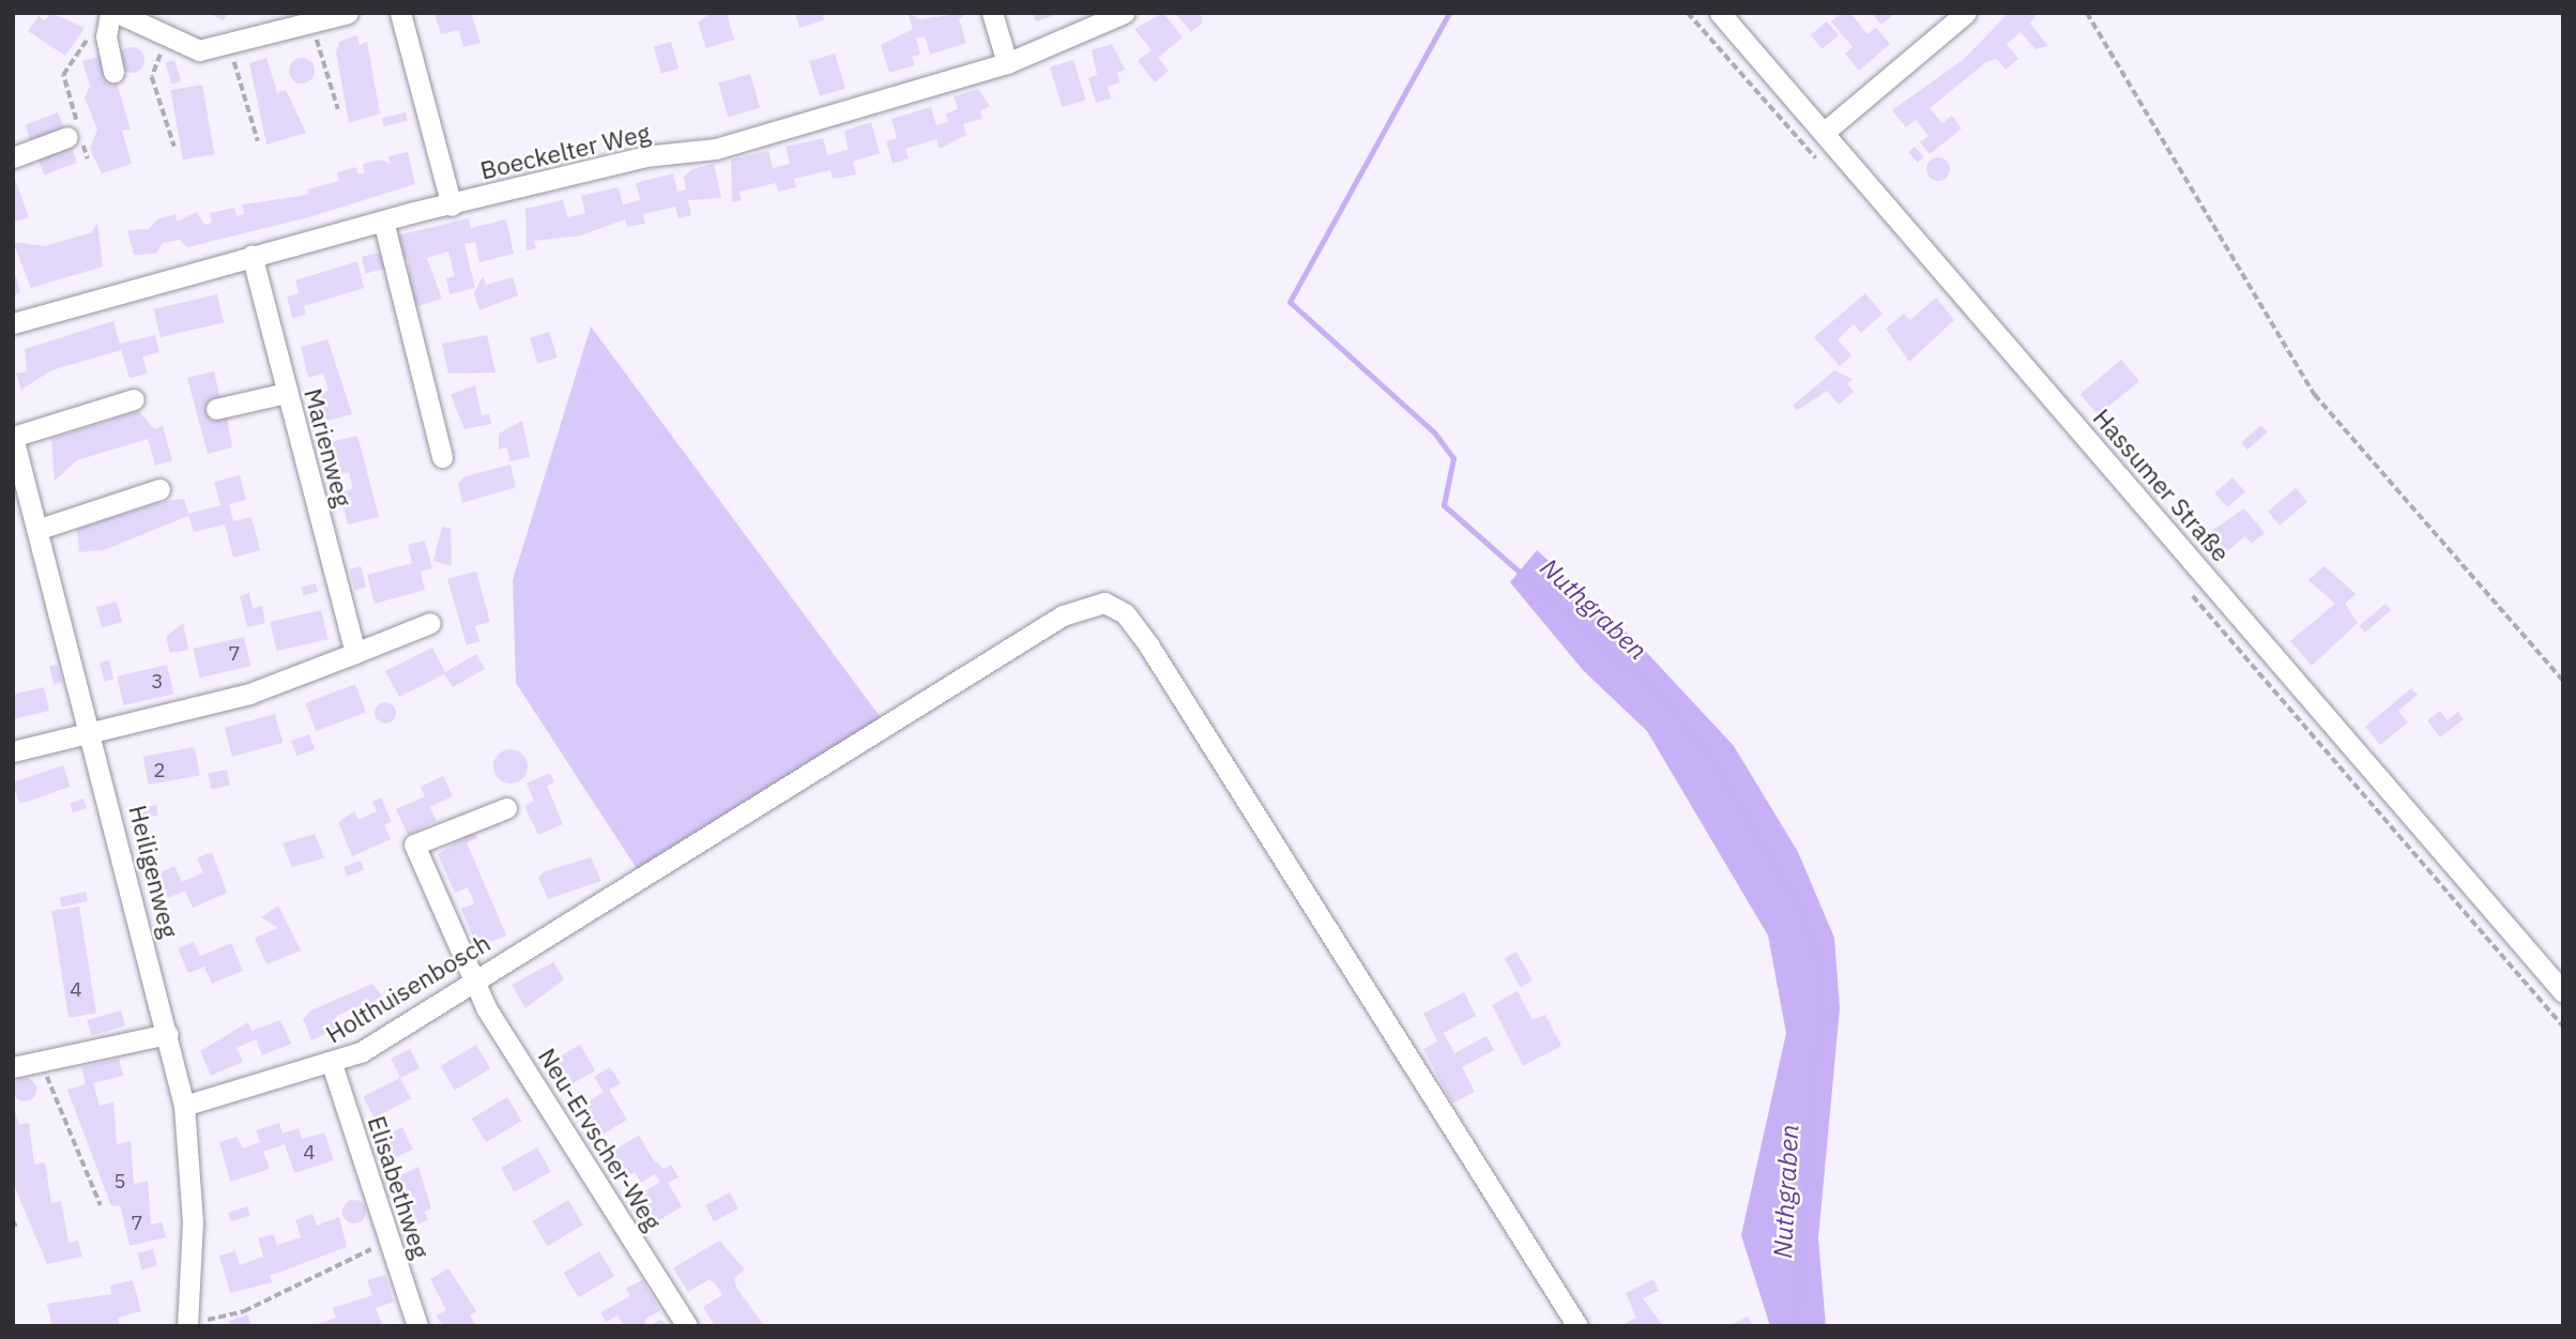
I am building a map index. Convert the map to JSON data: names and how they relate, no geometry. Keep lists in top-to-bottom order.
{
  "streets": {
    "street": [
      "Boeckelter Weg",
      "Marienweg",
      "Hassumer Straße",
      "Heiligenweg",
      "Holthuisenbosch",
      "Neu-Ervscher-Weg",
      "Elisabethweg"
    ]
  },
  "crossings": [
    ["Boeckelter Weg", "Marienweg"],
    ["Heiligenweg", "Holthuisenbosch"],
    ["Holthuisenbosch", "Neu-Ervscher-Weg"],
    ["Holthuisenbosch", "Elisabethweg"]
  ],
  "water": ["Nuthgraben"],
  "house_numbers": [
    "7",
    "3",
    "2",
    "4",
    "4",
    "5",
    "7"
  ]
}
